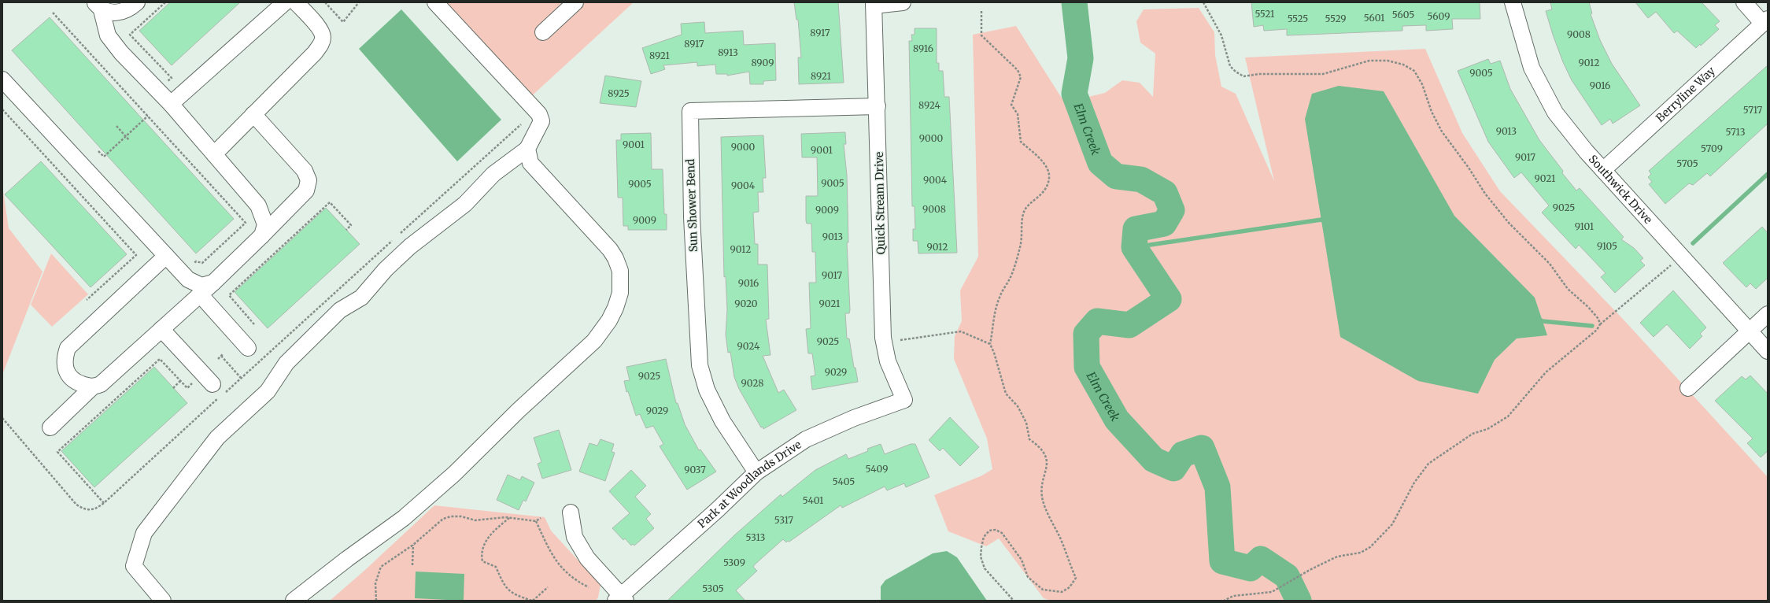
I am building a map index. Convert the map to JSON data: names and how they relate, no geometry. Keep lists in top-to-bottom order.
{
  "streets": {
    "street": [
      "Berryline Way",
      "Southwick Drive",
      "Quick Stream Drive",
      "Sun Shower Bend",
      "Park at Woodlands Drive"
    ]
  },
  "crossings": [
    ["Berryline Way", "Southwick Drive"],
    ["Quick Stream Drive", "Sun Shower Bend"],
    ["Quick Stream Drive", "Park at Woodlands Drive"],
    ["Sun Shower Bend", "Park at Woodlands Drive"]
  ],
  "water": ["Elm Creek"],
  "house_numbers": [
    "5521",
    "5605",
    "5609",
    "5601",
    "5525",
    "5529",
    "8917",
    "9008",
    "8917",
    "8916",
    "8913",
    "8921",
    "8909",
    "9012",
    "9005",
    "8921",
    "9016",
    "8925",
    "8924",
    "5717",
    "9013",
    "5713",
    "9000",
    "9001",
    "9000",
    "5709",
    "9001",
    "9017",
    "5705",
    "9021",
    "9004",
    "9005",
    "9005",
    "9004",
    "9025",
    "9008",
    "9009",
    "9009",
    "9101",
    "9013",
    "9105",
    "9012",
    "9012",
    "9017",
    "9016",
    "9020",
    "9021",
    "9025",
    "9024",
    "9029",
    "9025",
    "9028",
    "9029",
    "5409",
    "9037",
    "5405",
    "5401",
    "5317",
    "5313",
    "5309",
    "5305"
  ]
}
